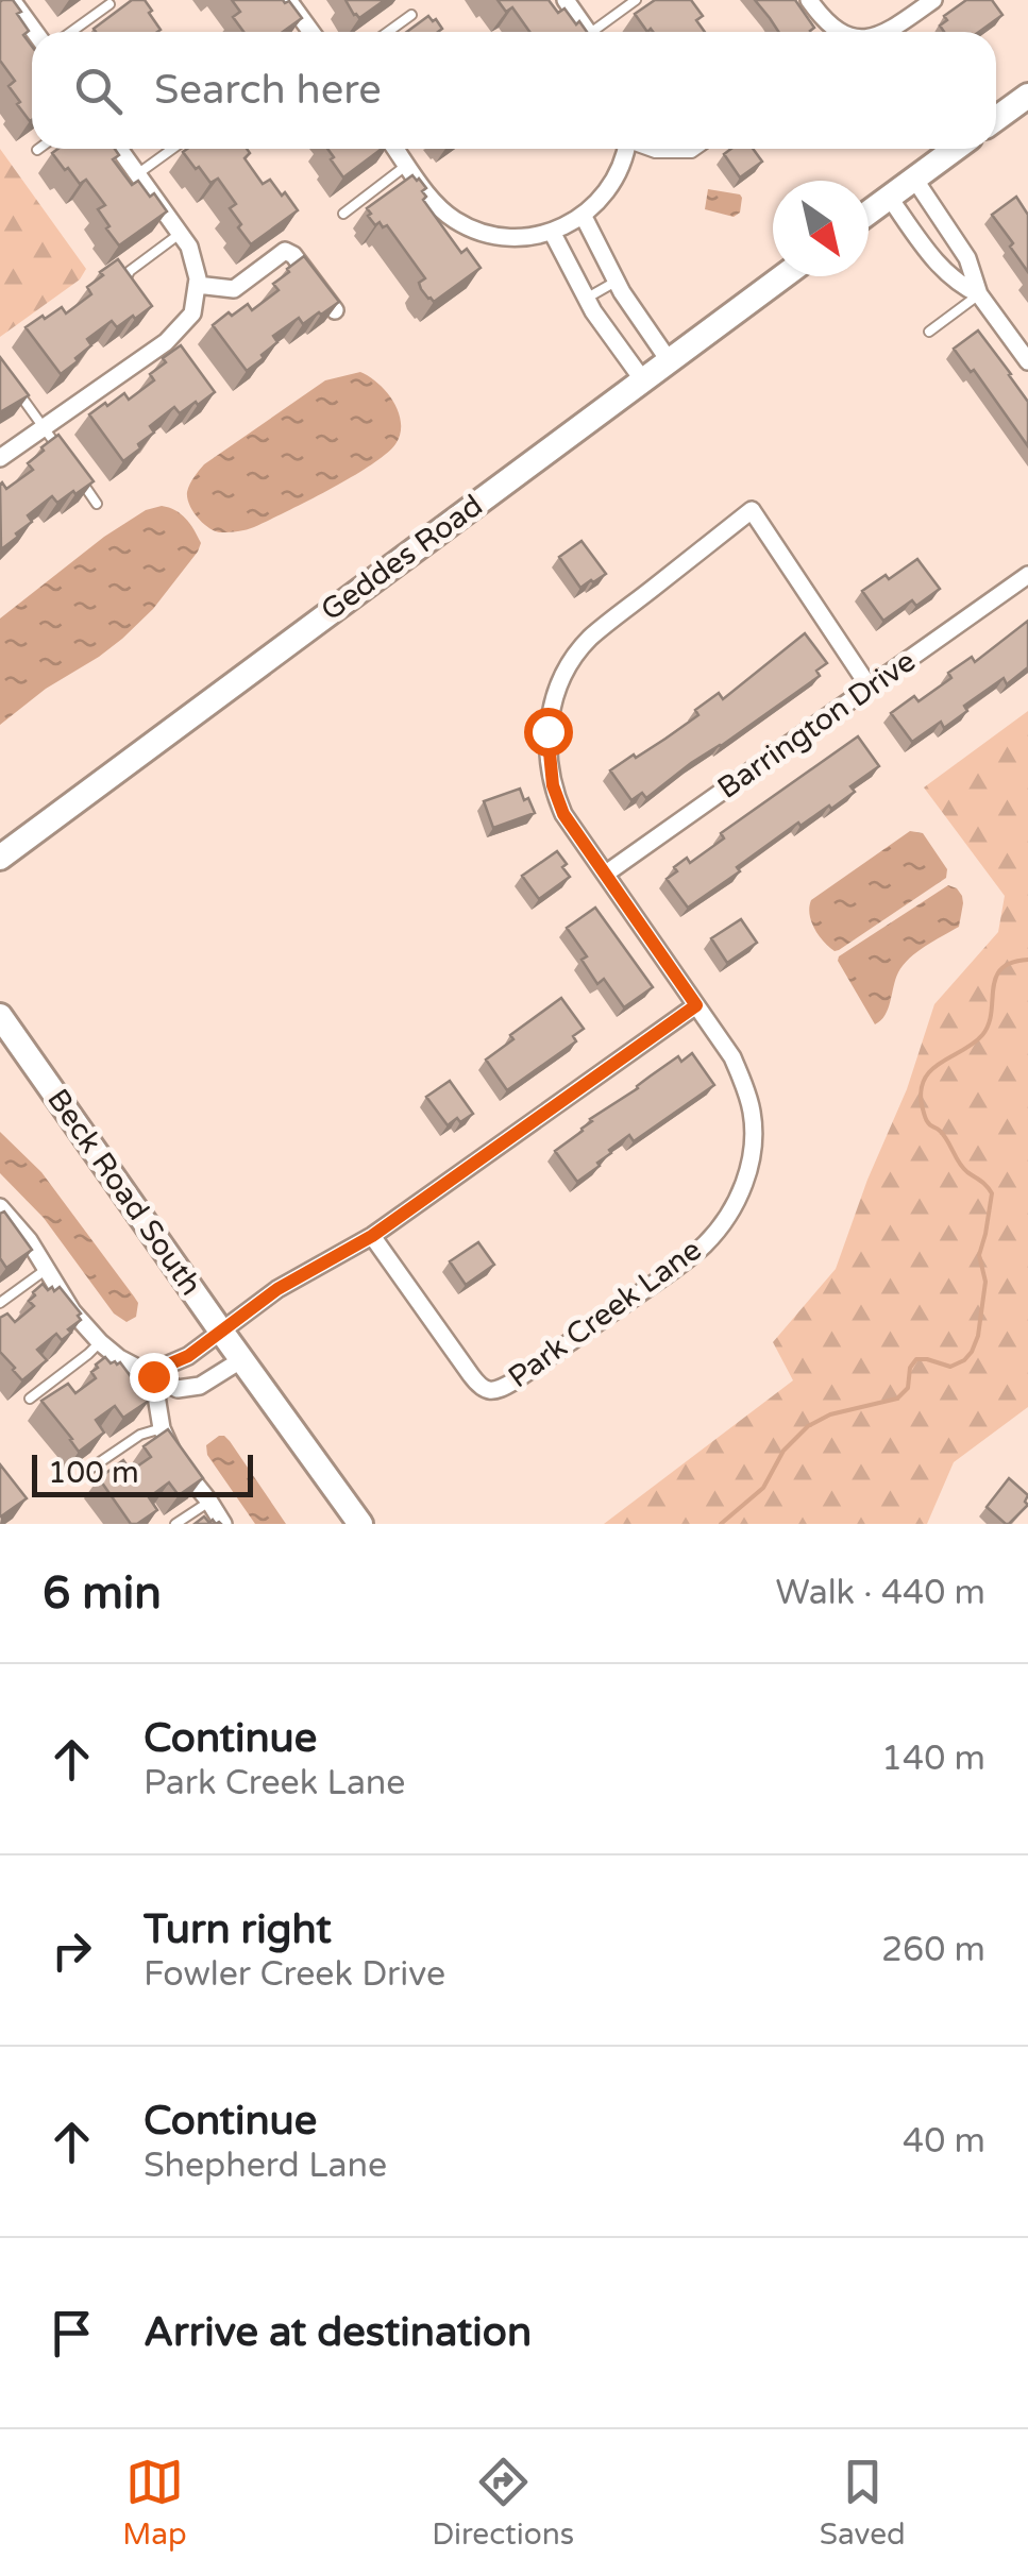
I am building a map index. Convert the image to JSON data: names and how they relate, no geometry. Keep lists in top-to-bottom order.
{
  "streets": {
    "main road": ["Geddes Road", "Beck Road South"],
    "street": ["Barrington Drive", "Park Creek Lane"]
  },
  "crossings": [
    ["Barrington Drive", "Park Creek Lane"]
  ],
  "scale_bar": "100 m",
  "north": "bottom right",
  "page": {
    "search": "Search here",
    "scale": "100 m",
    "heading": ["6 min", "Walk · 440 m"],
    "list": [
      ["Continue", "Park Creek Lane", "140 m"],
      ["Turn right", "Fowler Creek Drive", "260 m"],
      ["Continue", "Shepherd Lane", "40 m"],
      "Arrive at destination"
    ],
    "nav": ["Map", "Directions", "Saved"]
  }
}
